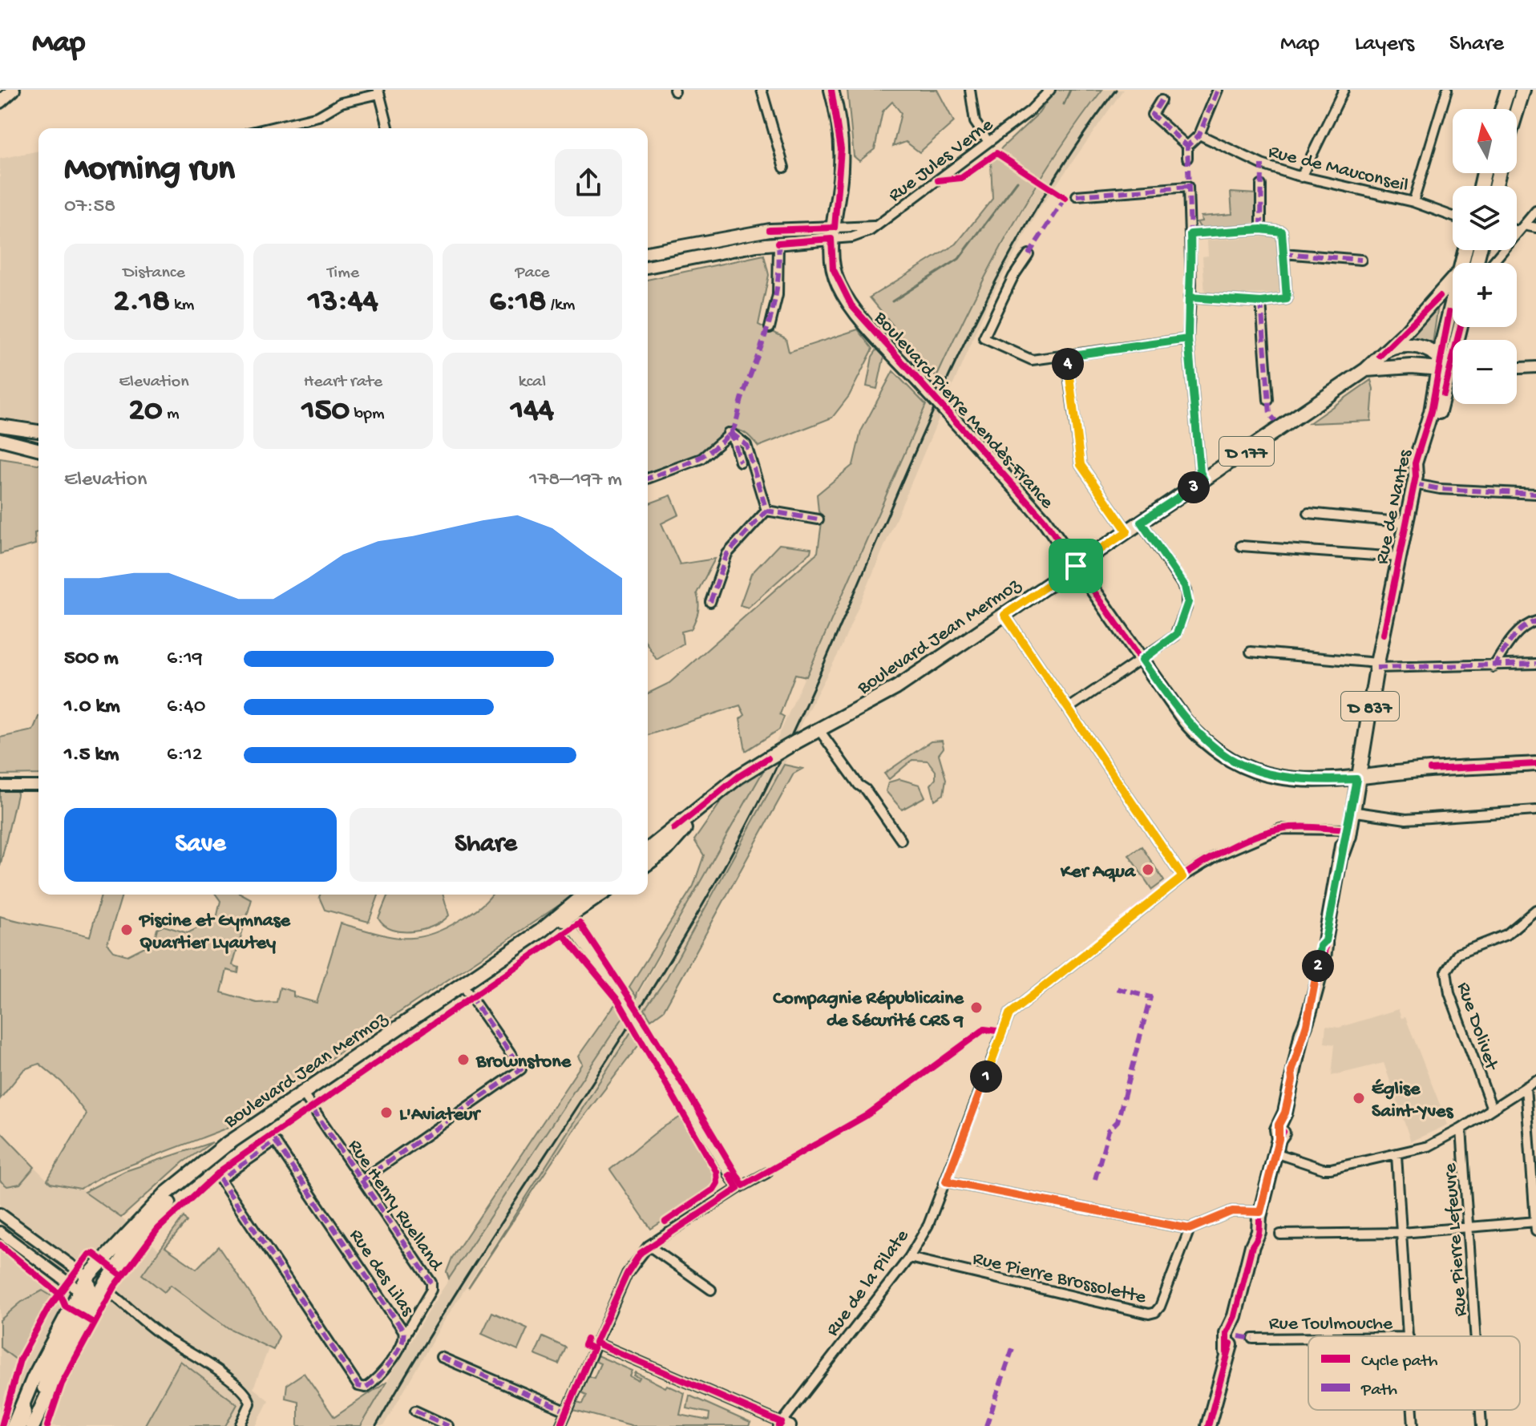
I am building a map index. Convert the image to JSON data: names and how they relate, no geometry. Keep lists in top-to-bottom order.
{
  "streets": {
    "main road": [
      "Boulevard Pierre Mendès-France",
      "D 177",
      "Rue de Nantes",
      "Boulevard Jean Mermoz",
      "D 837"
    ],
    "street": [
      "Rue Jules Verne",
      "Rue de Mauconseil",
      "Rue Dolivet",
      "Rue Henry Ruelland",
      "Rue Pierre Lefeuvre",
      "Rue des Lilas",
      "Rue Pierre Brossolette",
      "Rue de la Pilate",
      "Rue Toulmouche"
    ]
  },
  "crossings": [
    ["Rue Jules Verne", "Boulevard Pierre Mendès-France"],
    ["Boulevard Pierre Mendès-France", "Rue de Nantes"],
    ["Boulevard Pierre Mendès-France", "Boulevard Jean Mermoz"],
    ["Rue de Nantes", "Boulevard Jean Mermoz"],
    ["Rue de Nantes", "Rue de la Pilate"],
    ["Boulevard Jean Mermoz", "Rue Henry Ruelland"],
    ["Rue Henry Ruelland", "Rue des Lilas"],
    ["Rue Pierre Brossolette", "Rue de la Pilate"]
  ],
  "places": [
    "Ker Aqua",
    "Piscine et Gymnase Quartier Lyautey",
    "Compagnie Républicaine de Sécurité CRS 9",
    "Brownstone",
    "Église Saint-Yves",
    "L'Aviateur"
  ],
  "legend": ["Cycle path", "Path"],
  "north": "top",
  "page": {
    "header": "Map",
    "nav": ["Map", "Layers", "Share"],
    "map_buttons": ["+", "−"],
    "heading": ["Morning run", "07:58"],
    "stats": [
      ["Distance", "2.18 km"],
      ["Time", "13:44"],
      ["Pace", "6:18 /km"],
      ["Elevation", "20 m"],
      ["Heart rate", "150 bpm"],
      ["kcal", "144"]
    ],
    "pins": [
      "4",
      "3",
      "2",
      "1"
    ],
    "chart": ["Elevation", "178–197 m"],
    "list": [
      {
        "name": "500 m",
        "note": "6:19"
      },
      {
        "name": "1.0 km",
        "note": "6:40"
      },
      {
        "name": "1.5 km",
        "note": "6:12"
      }
    ],
    "buttons": ["Save", "Share"]
  }
}
